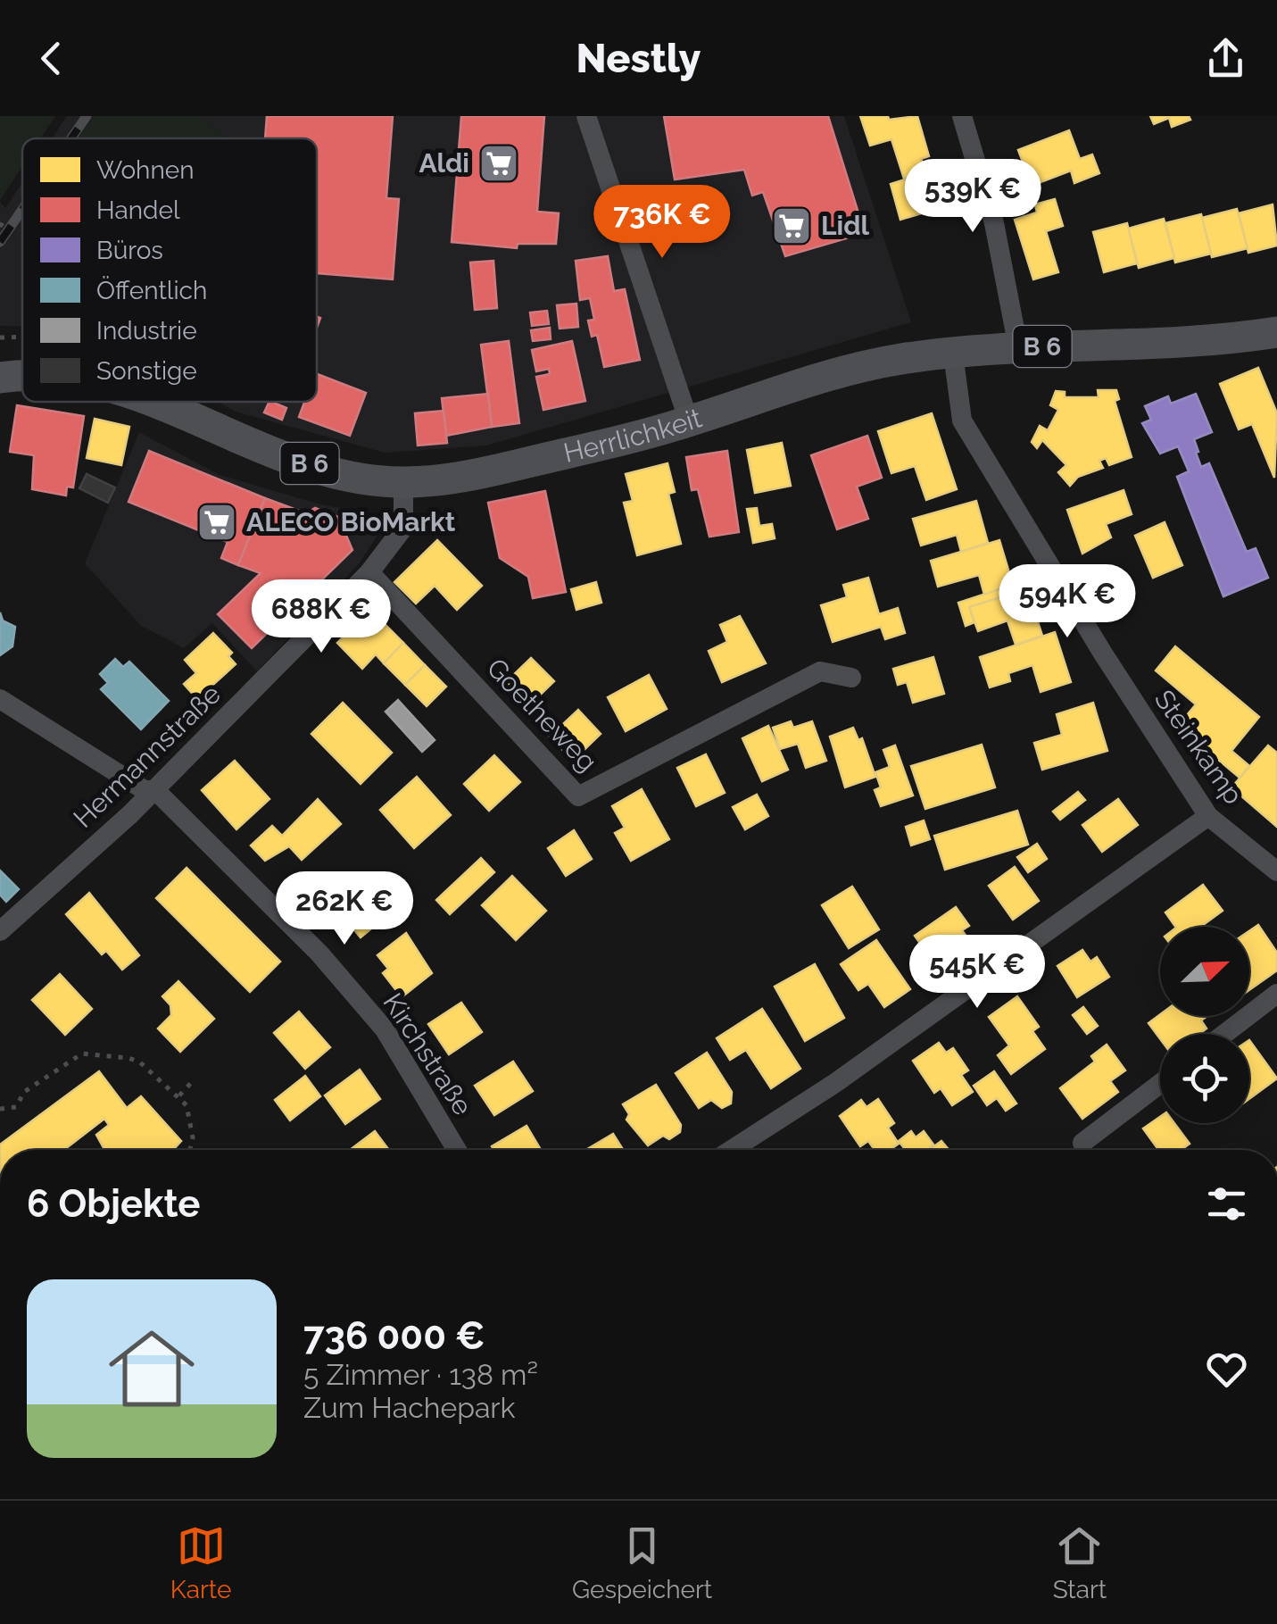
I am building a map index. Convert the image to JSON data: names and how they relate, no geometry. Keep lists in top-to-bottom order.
{
  "streets": {
    "main road": ["B 6", "Herrlichkeit"],
    "street": [
      "Goetheweg",
      "Steinkamp",
      "Hermannstraße",
      "Kirchstraße"
    ]
  },
  "crossings": [
    ["Herrlichkeit", "Steinkamp"],
    ["Herrlichkeit", "Hermannstraße"],
    ["Goetheweg", "Hermannstraße"],
    ["Hermannstraße", "Kirchstraße"]
  ],
  "places": {
    "supermarket": ["Aldi", "Lidl", "ALECO BioMarkt"]
  },
  "legend": [
    "Wohnen",
    "Handel",
    "Büros",
    "Öffentlich",
    "Industrie",
    "Sonstige"
  ],
  "north": "top right",
  "page": {
    "header": "Nestly",
    "price": [
      "539K €",
      "736K €",
      "594K €",
      "688K €",
      "262K €",
      "545K €"
    ],
    "heading": "6 Objekte",
    "list": [
      {
        "name": "736 000 €",
        "note": "5 Zimmer · 138 m² · Zum Hachepark"
      }
    ],
    "tabs": ["Karte", "Gespeichert", "Start"]
  }
}
